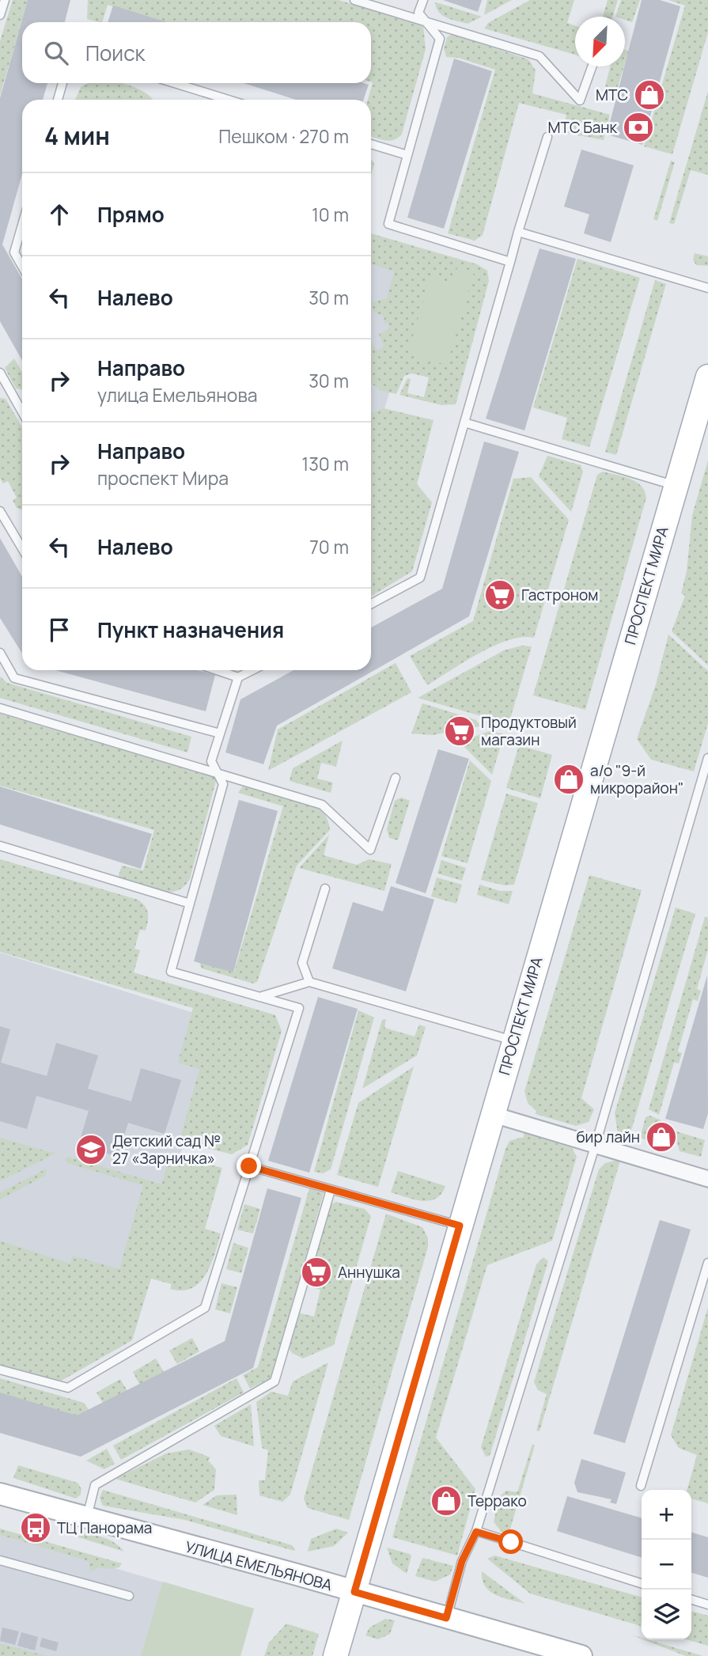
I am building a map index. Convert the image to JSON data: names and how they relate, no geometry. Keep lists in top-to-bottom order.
{
  "streets": {
    "main road": ["ПРОСПЕКТ МИРА", "УЛИЦА ЕМЕЛЬЯНОВА"]
  },
  "crossings": [
    ["ПРОСПЕКТ МИРА", "УЛИЦА ЕМЕЛЬЯНОВА"]
  ],
  "places": {
    "shop": [
      "МТС",
      "а/о \"9-й микрорайон\"",
      "бир лайн",
      "Террако"
    ],
    "bank": ["МТС Банк"],
    "supermarket": ["Гастроном", "Продуктовый магазин", "Аннушка"],
    "school or university": ["Детский сад № 27 «Зарничка»"],
    "bus stop": ["ТЦ Панорама"]
  },
  "north": "bottom left",
  "page": {
    "search": "Поиск",
    "heading": ["4 мин", "Пешком · 270 m"],
    "list": [
      ["Прямо", "10 m"],
      ["Налево", "30 m"],
      ["Направо", "улица Емельянова", "30 m"],
      ["Направо", "проспект Мира", "130 m"],
      ["Налево", "70 m"],
      "Пункт назначения"
    ],
    "map_buttons": ["+", "−"]
  }
}
